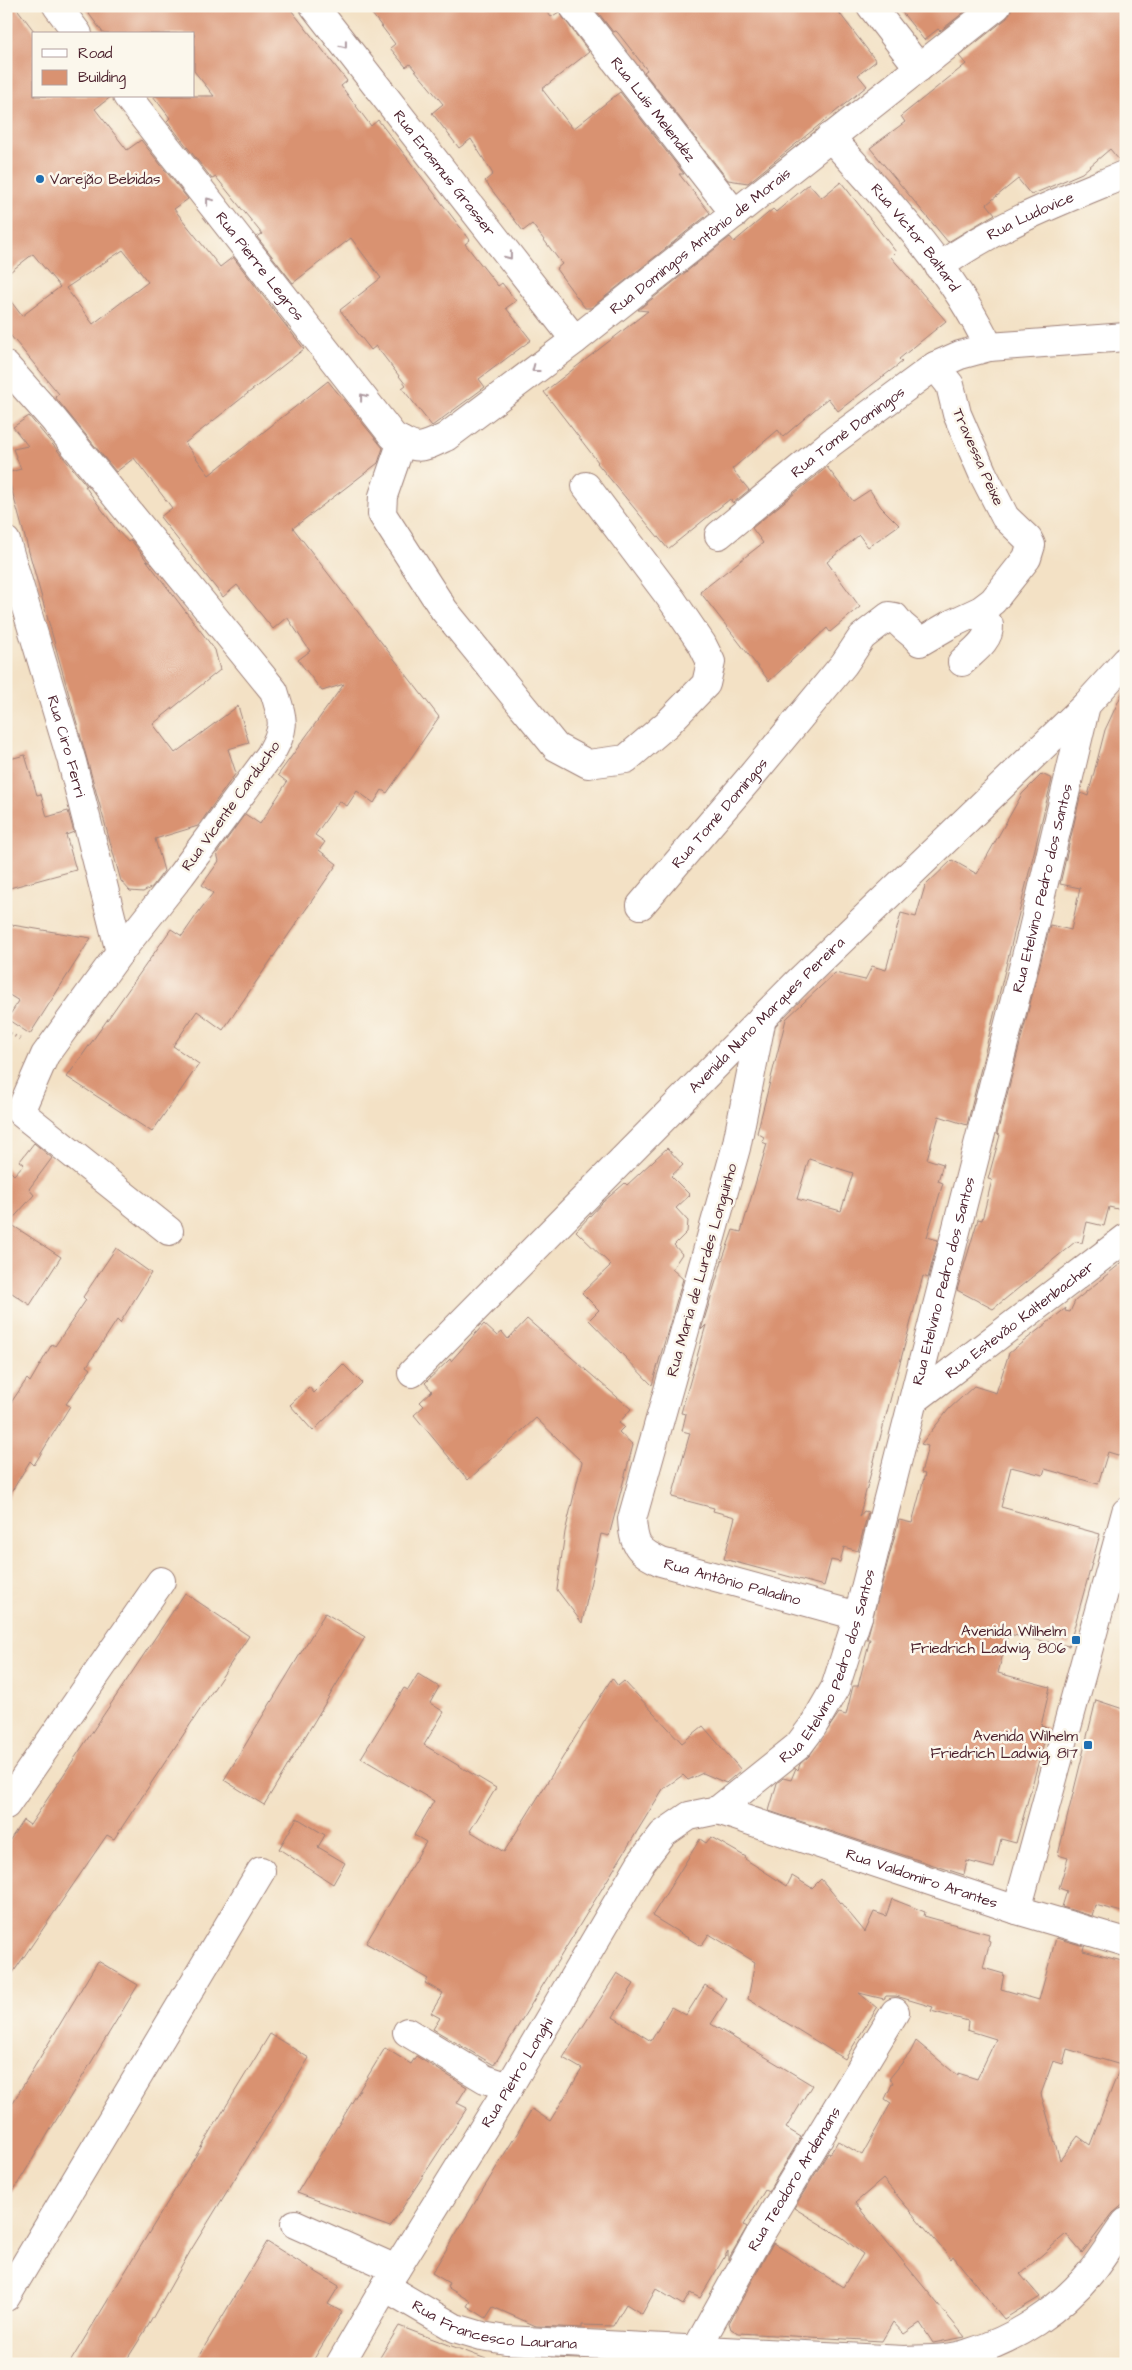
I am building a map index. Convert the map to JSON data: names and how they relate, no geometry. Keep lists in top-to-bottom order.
{
  "streets": {
    "street": [
      "Rua Luís Melendéz",
      "Rua Erasmus Grasser",
      "Rua Ludovice",
      "Rua Victor Baltard",
      "Rua Domingos Antônio de Morais",
      "Rua Pierre Legros",
      "Rua Tomé Domingos",
      "Travessa Peixe",
      "Rua Ciro Ferri",
      "Rua Vicente Carducho",
      "Rua Etelvino Pedro dos Santos",
      "Avenida Nuno Marques Pereira",
      "Rua Maria de Lurdes Longuinho",
      "Rua Estevão Kaltenbacher",
      "Rua Antônio Paladino",
      "Rua Valdomiro Arantes",
      "Rua Pietro Longhi",
      "Rua Teodoro Ardemans",
      "Rua Francesco Laurana"
    ]
  },
  "crossings": [
    ["Rua Luís Melendéz", "Rua Domingos Antônio de Morais"],
    ["Rua Erasmus Grasser", "Rua Domingos Antônio de Morais"],
    ["Rua Ludovice", "Rua Victor Baltard"],
    ["Rua Victor Baltard", "Rua Domingos Antônio de Morais"],
    ["Rua Victor Baltard", "Rua Tomé Domingos"],
    ["Rua Domingos Antônio de Morais", "Rua Pierre Legros"],
    ["Rua Tomé Domingos", "Travessa Peixe"],
    ["Rua Ciro Ferri", "Rua Vicente Carducho"],
    ["Rua Etelvino Pedro dos Santos", "Avenida Nuno Marques Pereira"],
    ["Rua Etelvino Pedro dos Santos", "Rua Estevão Kaltenbacher"],
    ["Rua Etelvino Pedro dos Santos", "Rua Antônio Paladino"],
    ["Rua Etelvino Pedro dos Santos", "Rua Valdomiro Arantes"],
    ["Rua Etelvino Pedro dos Santos", "Rua Pietro Longhi"],
    ["Avenida Nuno Marques Pereira", "Rua Maria de Lurdes Longuinho"],
    ["Rua Maria de Lurdes Longuinho", "Rua Antônio Paladino"],
    ["Rua Valdomiro Arantes", "Rua Pietro Longhi"],
    ["Rua Pietro Longhi", "Rua Francesco Laurana"],
    ["Rua Teodoro Ardemans", "Rua Francesco Laurana"]
  ],
  "one_way": ["Rua Erasmus Grasser", "Rua Pierre Legros"],
  "places": {
    "other": ["Varejão Bebidas"],
    "transit": ["Avenida Wilhelm Friedrich Ladwig, 806", "Avenida Wilhelm Friedrich Ladwig, 817"]
  },
  "legend": ["Road", "Building"]
}
